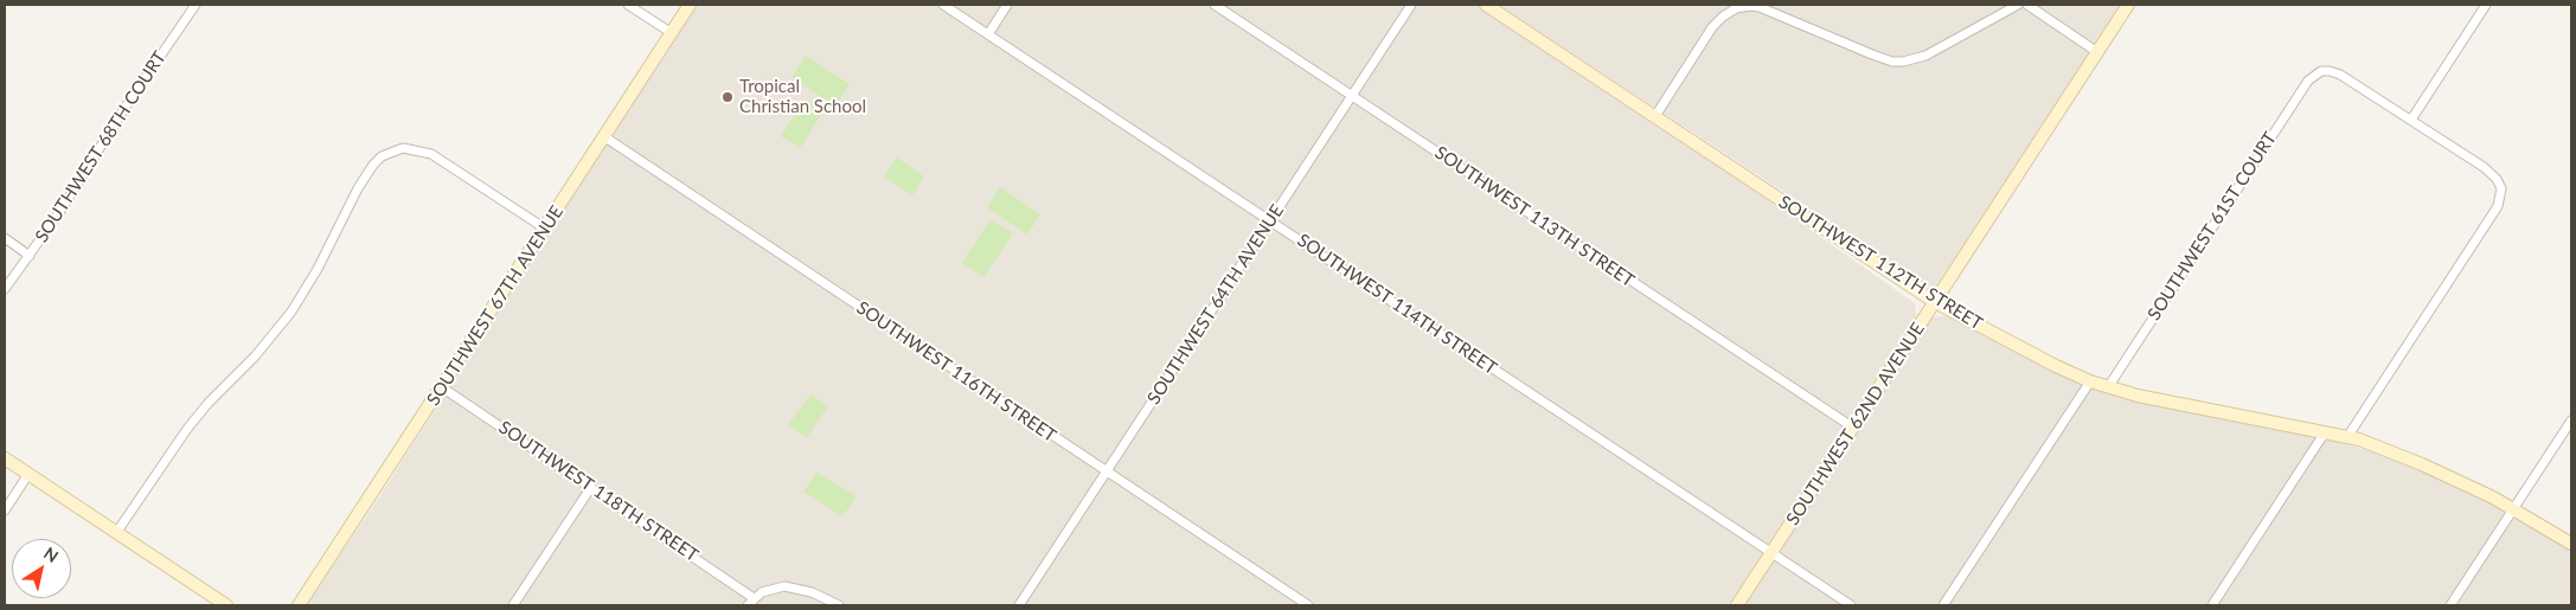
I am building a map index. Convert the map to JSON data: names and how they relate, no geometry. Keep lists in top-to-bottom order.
{
  "streets": {
    "main road": ["SOUTHWEST 112TH STREET", "SOUTHWEST 67TH AVENUE", "SOUTHWEST 62ND AVENUE"],
    "street": [
      "SOUTHWEST 68TH COURT",
      "SOUTHWEST 113TH STREET",
      "SOUTHWEST 61ST COURT",
      "SOUTHWEST 64TH AVENUE",
      "SOUTHWEST 114TH STREET",
      "SOUTHWEST 116TH STREET",
      "SOUTHWEST 118TH STREET"
    ]
  },
  "crossings": [
    ["SOUTHWEST 113TH STREET", "SOUTHWEST 64TH AVENUE"],
    ["SOUTHWEST 113TH STREET", "SOUTHWEST 62ND AVENUE"],
    ["SOUTHWEST 61ST COURT", "SOUTHWEST 112TH STREET"],
    ["SOUTHWEST 112TH STREET", "SOUTHWEST 62ND AVENUE"],
    ["SOUTHWEST 64TH AVENUE", "SOUTHWEST 114TH STREET"],
    ["SOUTHWEST 64TH AVENUE", "SOUTHWEST 116TH STREET"],
    ["SOUTHWEST 114TH STREET", "SOUTHWEST 62ND AVENUE"],
    ["SOUTHWEST 67TH AVENUE", "SOUTHWEST 116TH STREET"],
    ["SOUTHWEST 67TH AVENUE", "SOUTHWEST 118TH STREET"]
  ],
  "places": ["Tropical Christian School"],
  "north": "top right"
}
